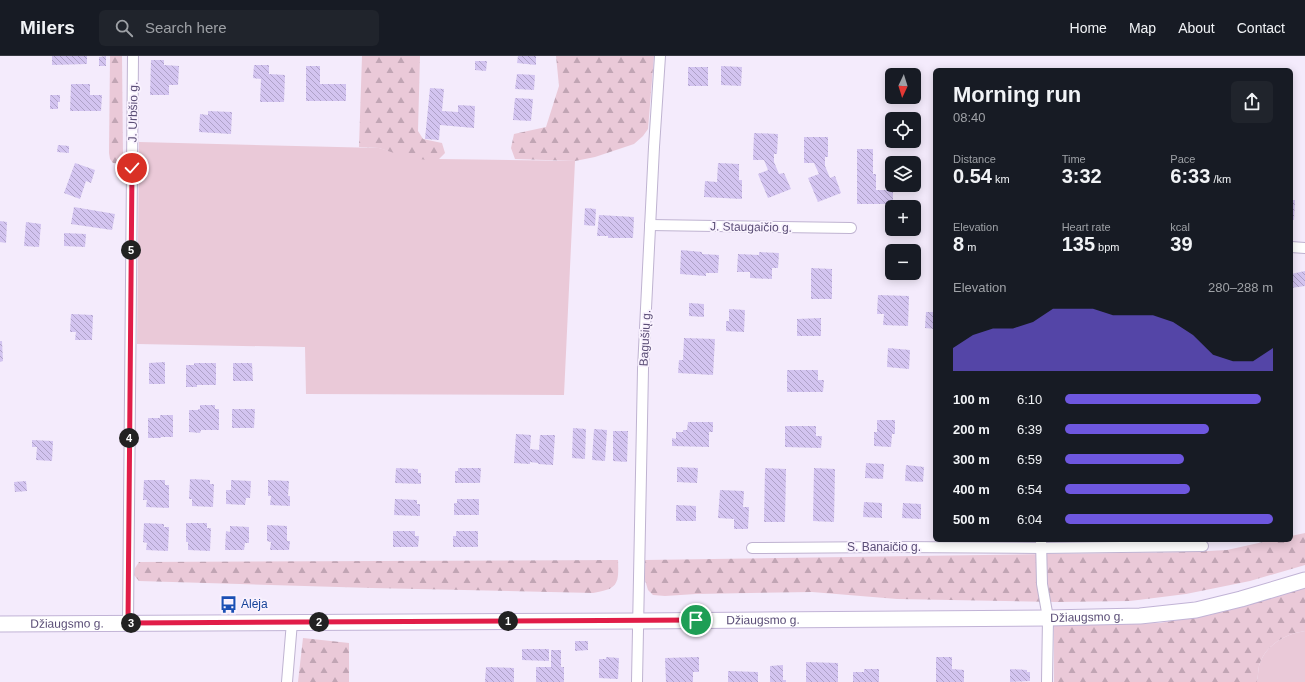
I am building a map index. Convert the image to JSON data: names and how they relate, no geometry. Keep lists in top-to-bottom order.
{
  "streets": {
    "street": [
      "J. Urbšio g.",
      "J. Staugaičio g.",
      "Bagušių g.",
      "S. Banaičio g.",
      "Džiaugsmo g."
    ]
  },
  "crossings": [
    ["J. Urbšio g.", "Džiaugsmo g."],
    ["J. Staugaičio g.", "Bagušių g."],
    ["Bagušių g.", "Džiaugsmo g."]
  ],
  "places": {
    "bus stop": ["Alėja"]
  },
  "north": "bottom",
  "page": {
    "header": "Milers",
    "search": "Search here",
    "nav": [
      "Home",
      "Map",
      "About",
      "Contact"
    ],
    "map_buttons": ["+", "−"],
    "heading": ["Morning run", "08:40"],
    "stats": [
      ["Distance", "0.54 km"],
      ["Time", "3:32"],
      ["Pace", "6:33 /km"],
      ["Elevation", "8 m"],
      ["Heart rate", "135 bpm"],
      ["kcal", "39"]
    ],
    "pins": [
      "5",
      "4",
      "1",
      "2",
      "3"
    ],
    "chart": ["Elevation", "280–288 m"],
    "list": [
      {
        "name": "100 m",
        "note": "6:10"
      },
      {
        "name": "200 m",
        "note": "6:39"
      },
      {
        "name": "300 m",
        "note": "6:59"
      },
      {
        "name": "400 m",
        "note": "6:54"
      },
      {
        "name": "500 m",
        "note": "6:04"
      }
    ]
  }
}
